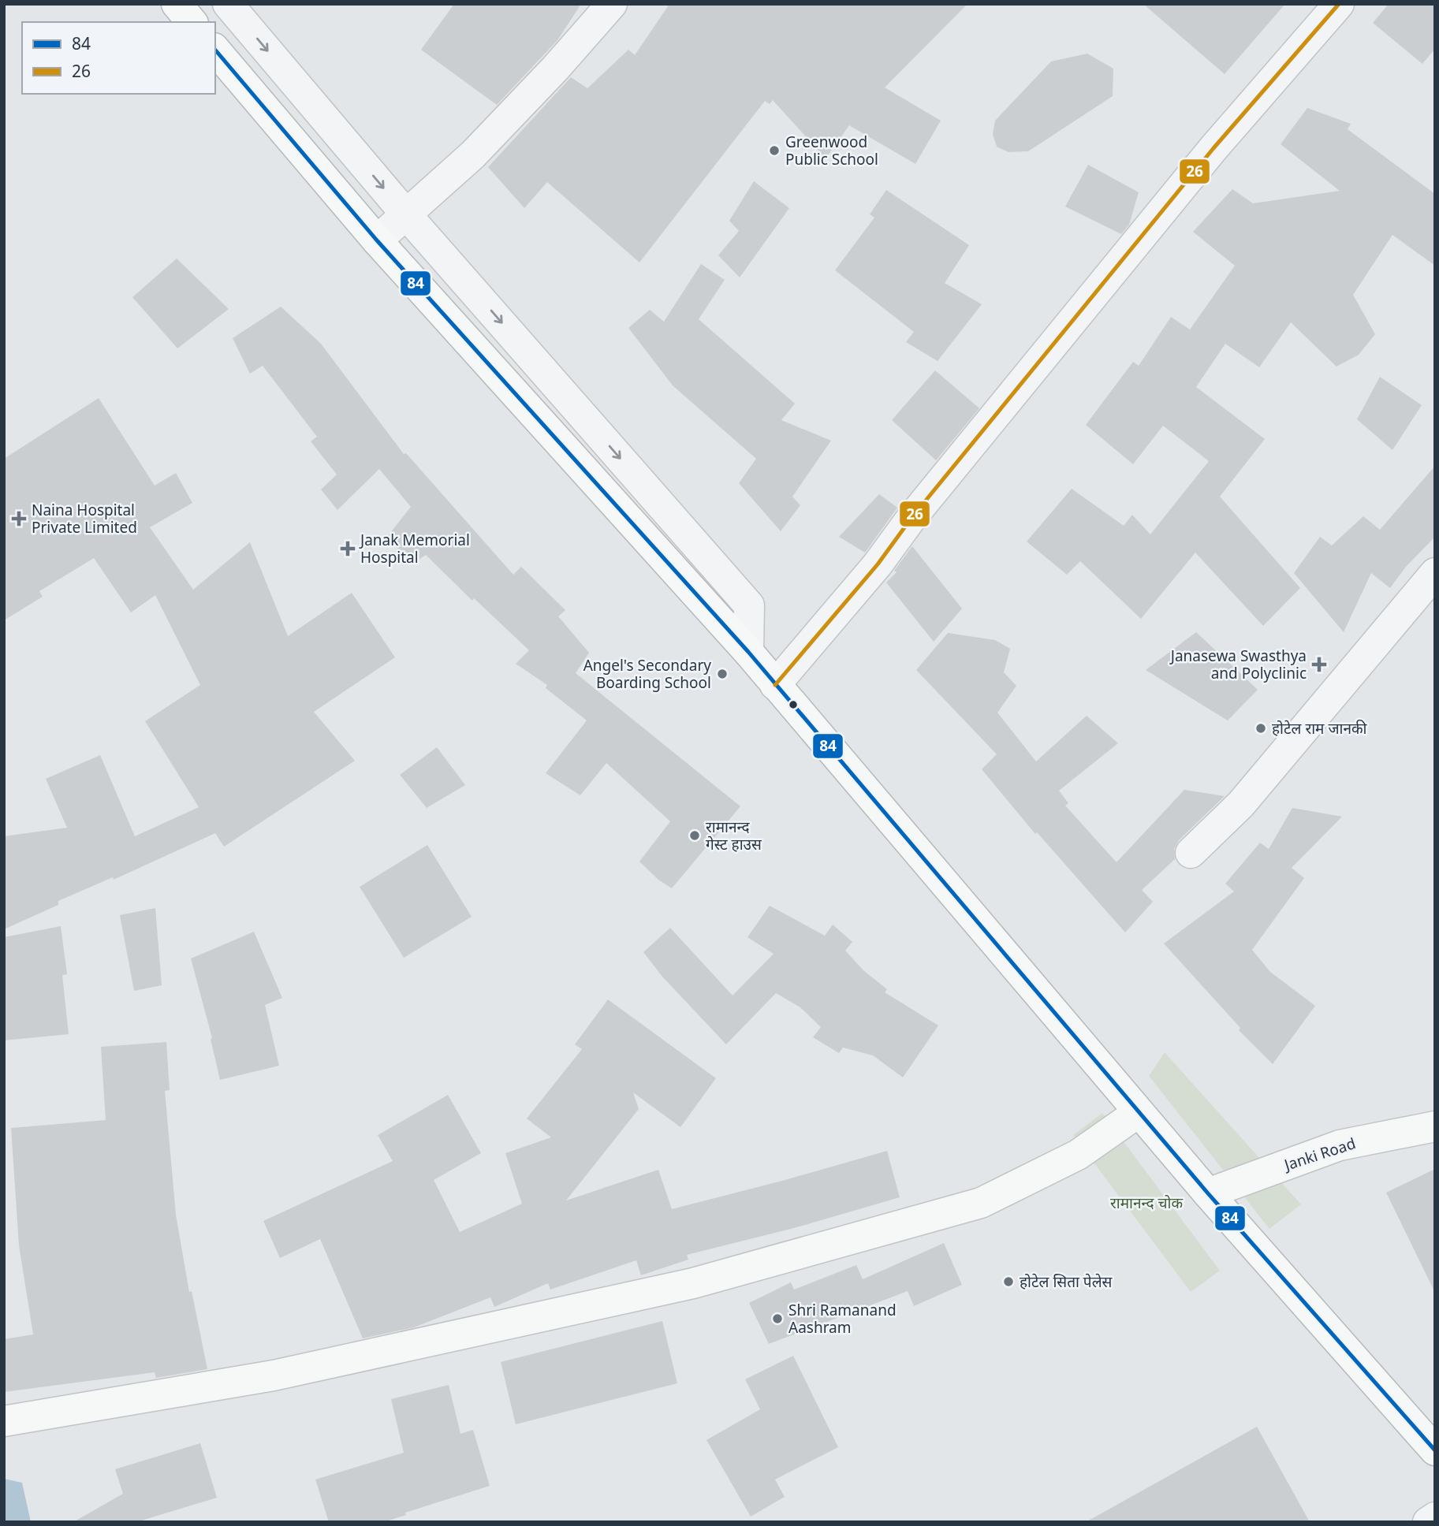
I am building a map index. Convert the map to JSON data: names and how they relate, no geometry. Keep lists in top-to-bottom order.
{
  "streets": {
    "main road": ["Janki Road"]
  },
  "parks": ["रामानन्द चोक"],
  "places": {
    "other": [
      "Greenwood Public School",
      "Angel's Secondary Boarding School",
      "होटेल राम जानकी",
      "रामानन्द गेस्ट हाउस",
      "होटेल सिता पेलेस",
      "Shri Ramanand Aashram"
    ],
    "health": ["Naina Hospital Private Limited", "Janak Memorial Hospital", "Janasewa Swasthya and Polyclinic"]
  },
  "lines": ["transit line 26", "transit line 84"],
  "legend": ["84", "26"]
}
